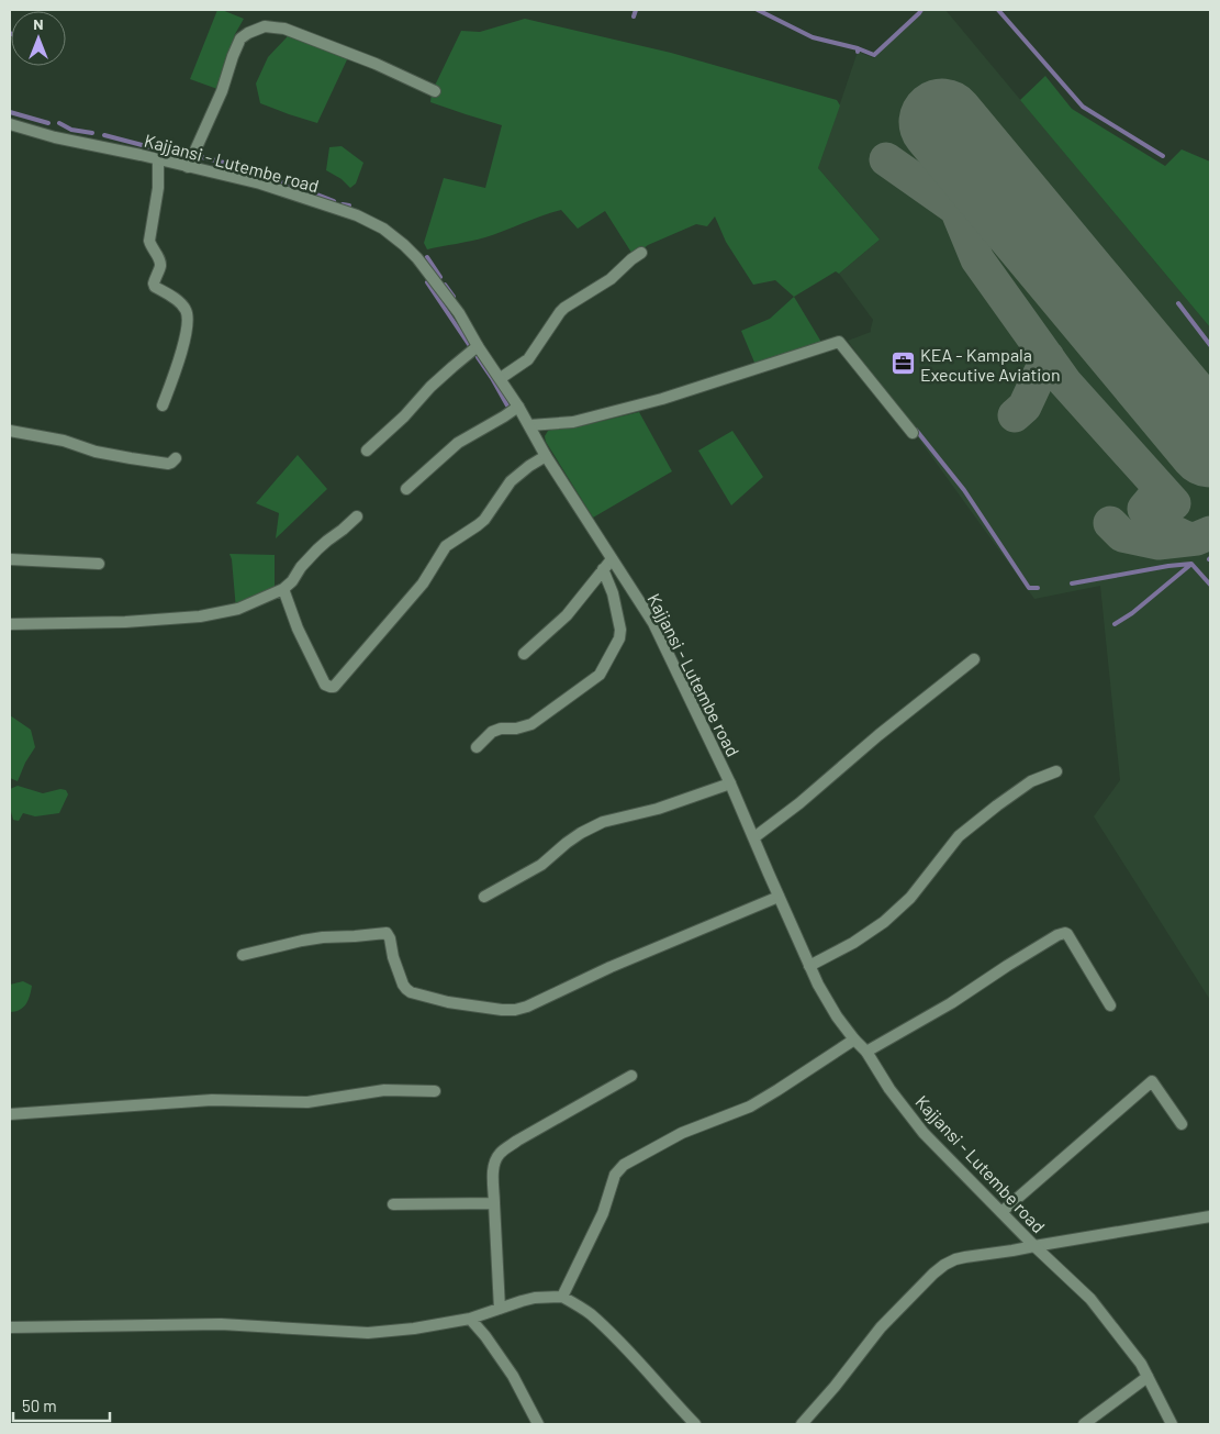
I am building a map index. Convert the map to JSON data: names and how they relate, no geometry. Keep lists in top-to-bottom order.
{
  "streets": {
    "street": ["Kajjansi - Lutembe road"]
  },
  "places": {
    "office": ["KEA - Kampala Executive Aviation"]
  },
  "scale_bar": "50 m",
  "north": "top"
}
